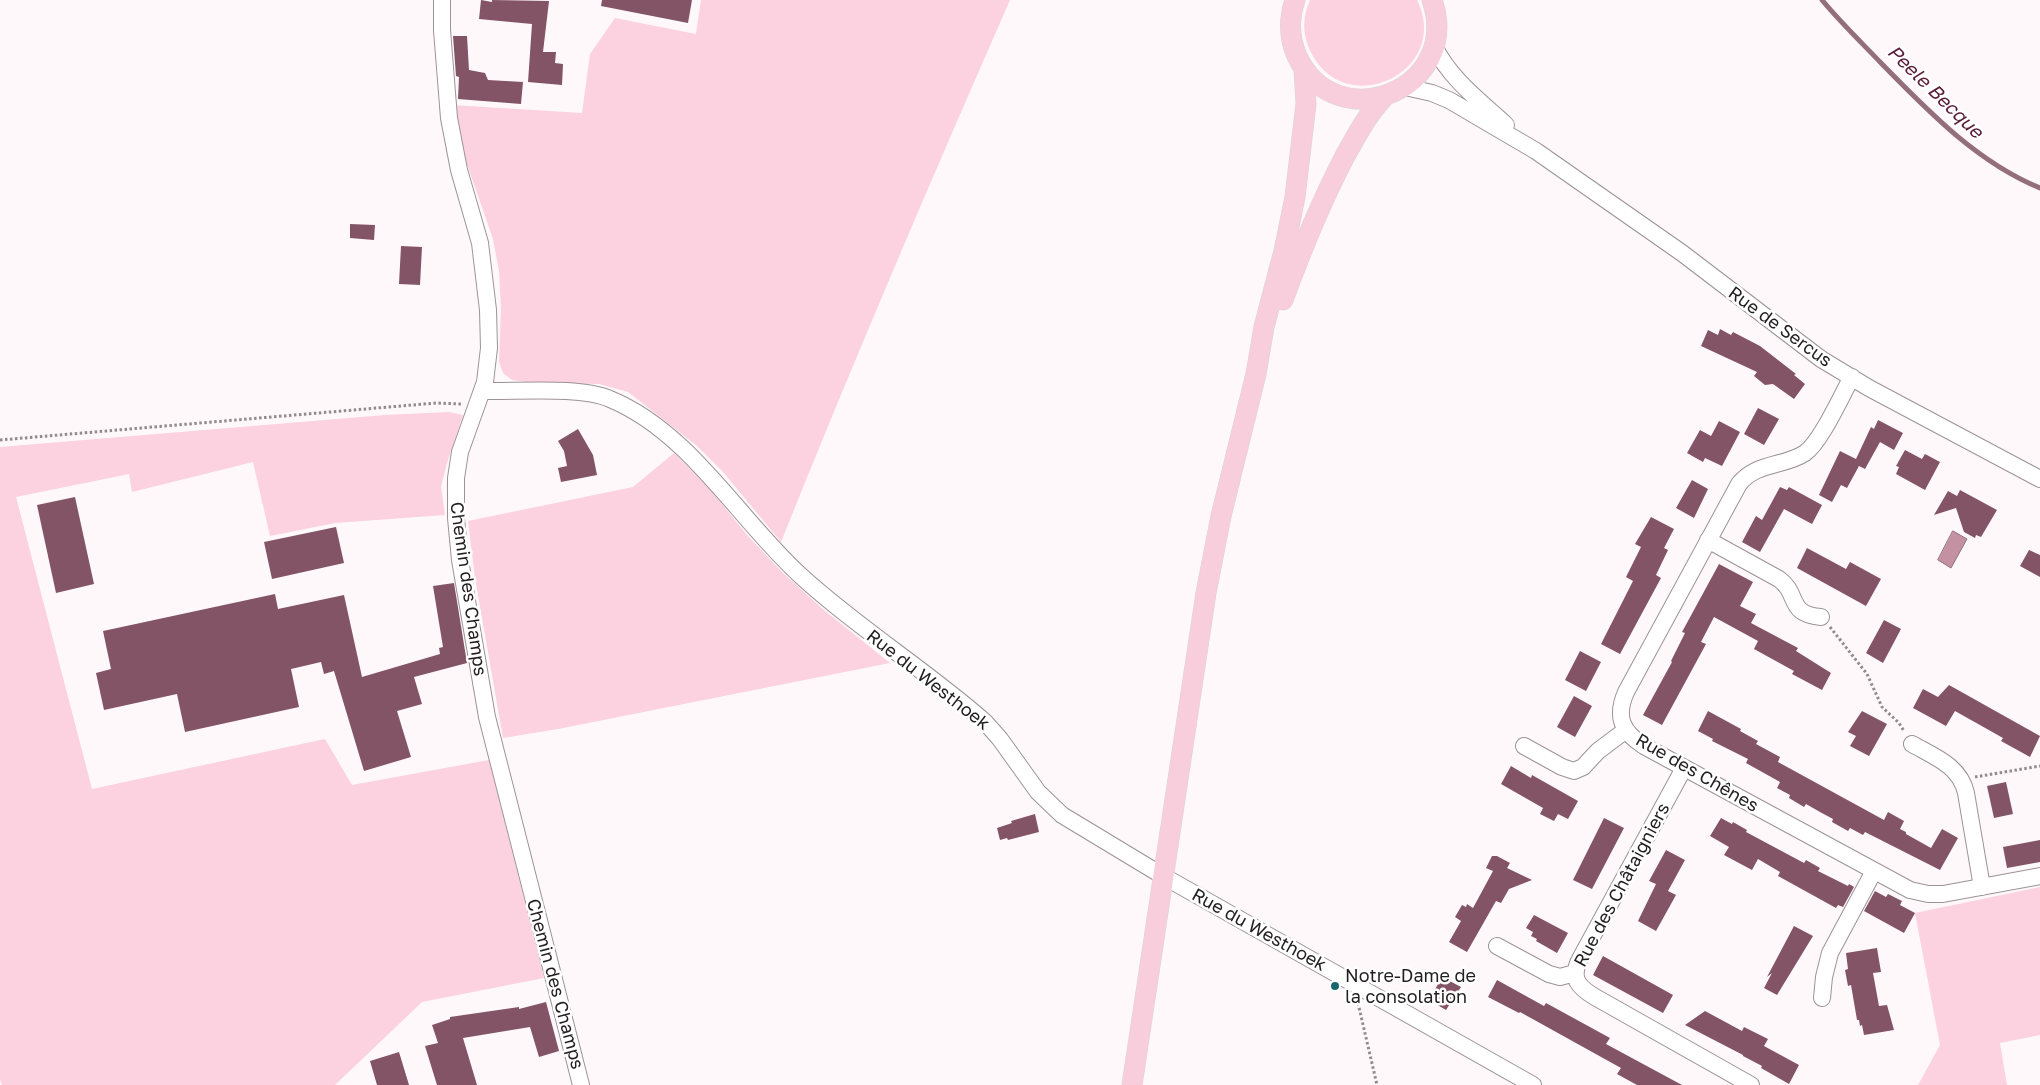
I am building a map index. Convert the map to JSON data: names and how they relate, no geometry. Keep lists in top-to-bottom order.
{
  "streets": {
    "street": [
      "Rue de Sercus",
      "Chemin des Champs",
      "Rue du Westhoek",
      "Rue des Chênes",
      "Rue des Châtaigniers"
    ]
  },
  "crossings": [
    ["Rue de Sercus", "Rue des Chênes"],
    ["Chemin des Champs", "Rue du Westhoek"],
    ["Rue des Chênes", "Rue des Châtaigniers"]
  ],
  "water": ["Peele Becque"],
  "places": ["Notre-Dame de la consolation"]
}
